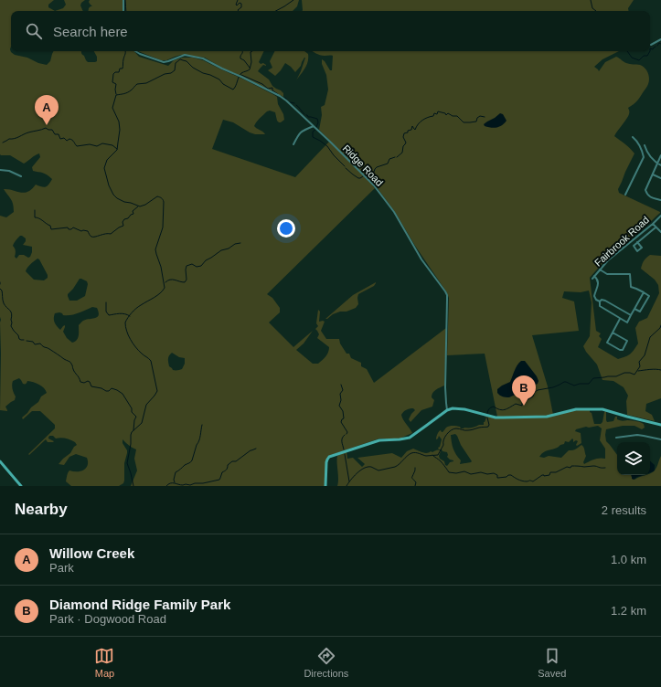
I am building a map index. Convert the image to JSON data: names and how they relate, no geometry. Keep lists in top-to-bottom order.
{
  "streets": {
    "street": ["Ridge Road", "Fairbrook Road"]
  },
  "page": {
    "search": "Search here",
    "pins": ["A", "B"],
    "heading": ["Nearby", "2 results"],
    "list": [
      {
        "mark": "A",
        "name": "Willow Creek",
        "note": "Park",
        "value": "1.0 km"
      },
      {
        "mark": "B",
        "name": "Diamond Ridge Family Park",
        "note": "Park · Dogwood Road",
        "value": "1.2 km"
      }
    ],
    "nav": ["Map", "Directions", "Saved"]
  }
}
